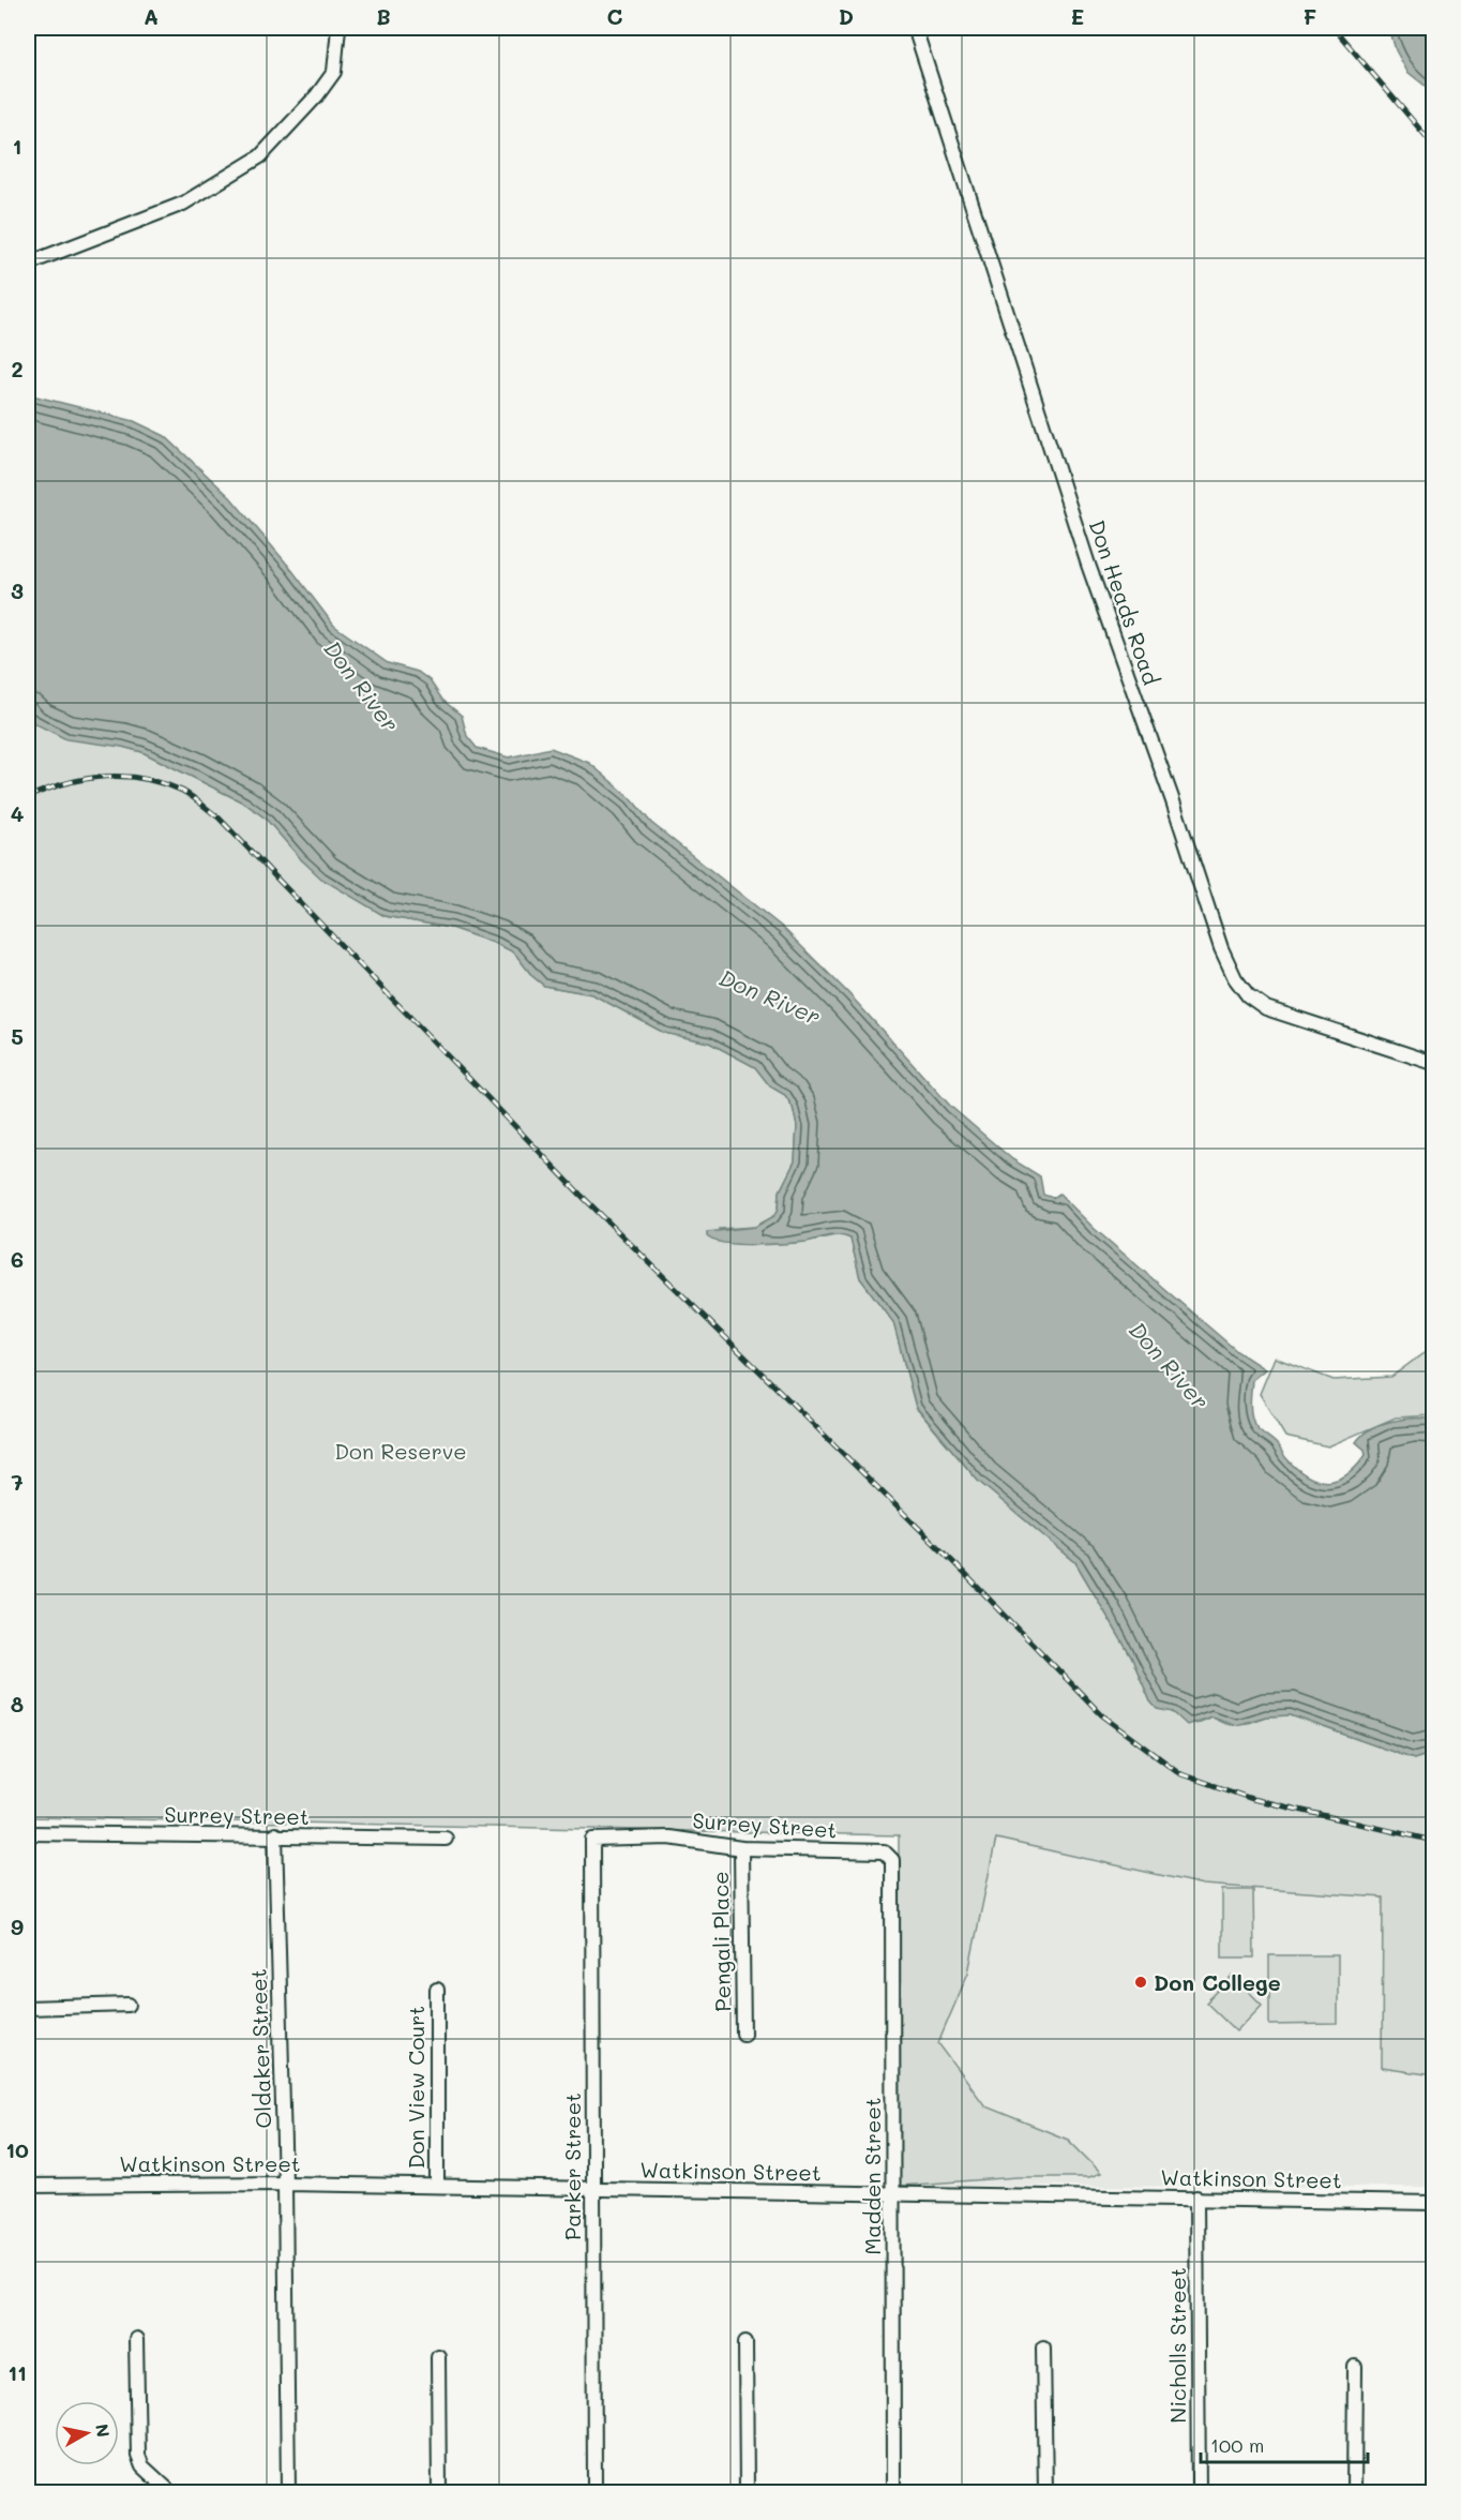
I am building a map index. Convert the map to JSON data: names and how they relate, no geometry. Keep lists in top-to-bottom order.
{
  "streets": {
    "street": [
      "Don Heads Road",
      "Surrey Street",
      "Pengali Place",
      "Oldaker Street",
      "Don View Court",
      "Watkinson Street",
      "Parker Street",
      "Madden Street",
      "Nicholls Street"
    ]
  },
  "crossings": [
    ["Surrey Street", "Pengali Place"],
    ["Surrey Street", "Oldaker Street"],
    ["Surrey Street", "Parker Street"],
    ["Surrey Street", "Madden Street"],
    ["Oldaker Street", "Watkinson Street"],
    ["Don View Court", "Watkinson Street"],
    ["Watkinson Street", "Parker Street"],
    ["Watkinson Street", "Madden Street"],
    ["Watkinson Street", "Nicholls Street"]
  ],
  "water": ["Don River"],
  "parks": ["Don Reserve"],
  "places": ["Don College"],
  "scale_bar": "100 m",
  "north": "right",
  "grid": {
    "columns": [
      "A",
      "B",
      "C",
      "D",
      "E",
      "F"
    ],
    "rows": [
      "1",
      "2",
      "3",
      "4",
      "5",
      "6",
      "7",
      "8",
      "9",
      "10",
      "11"
    ]
  }
}
